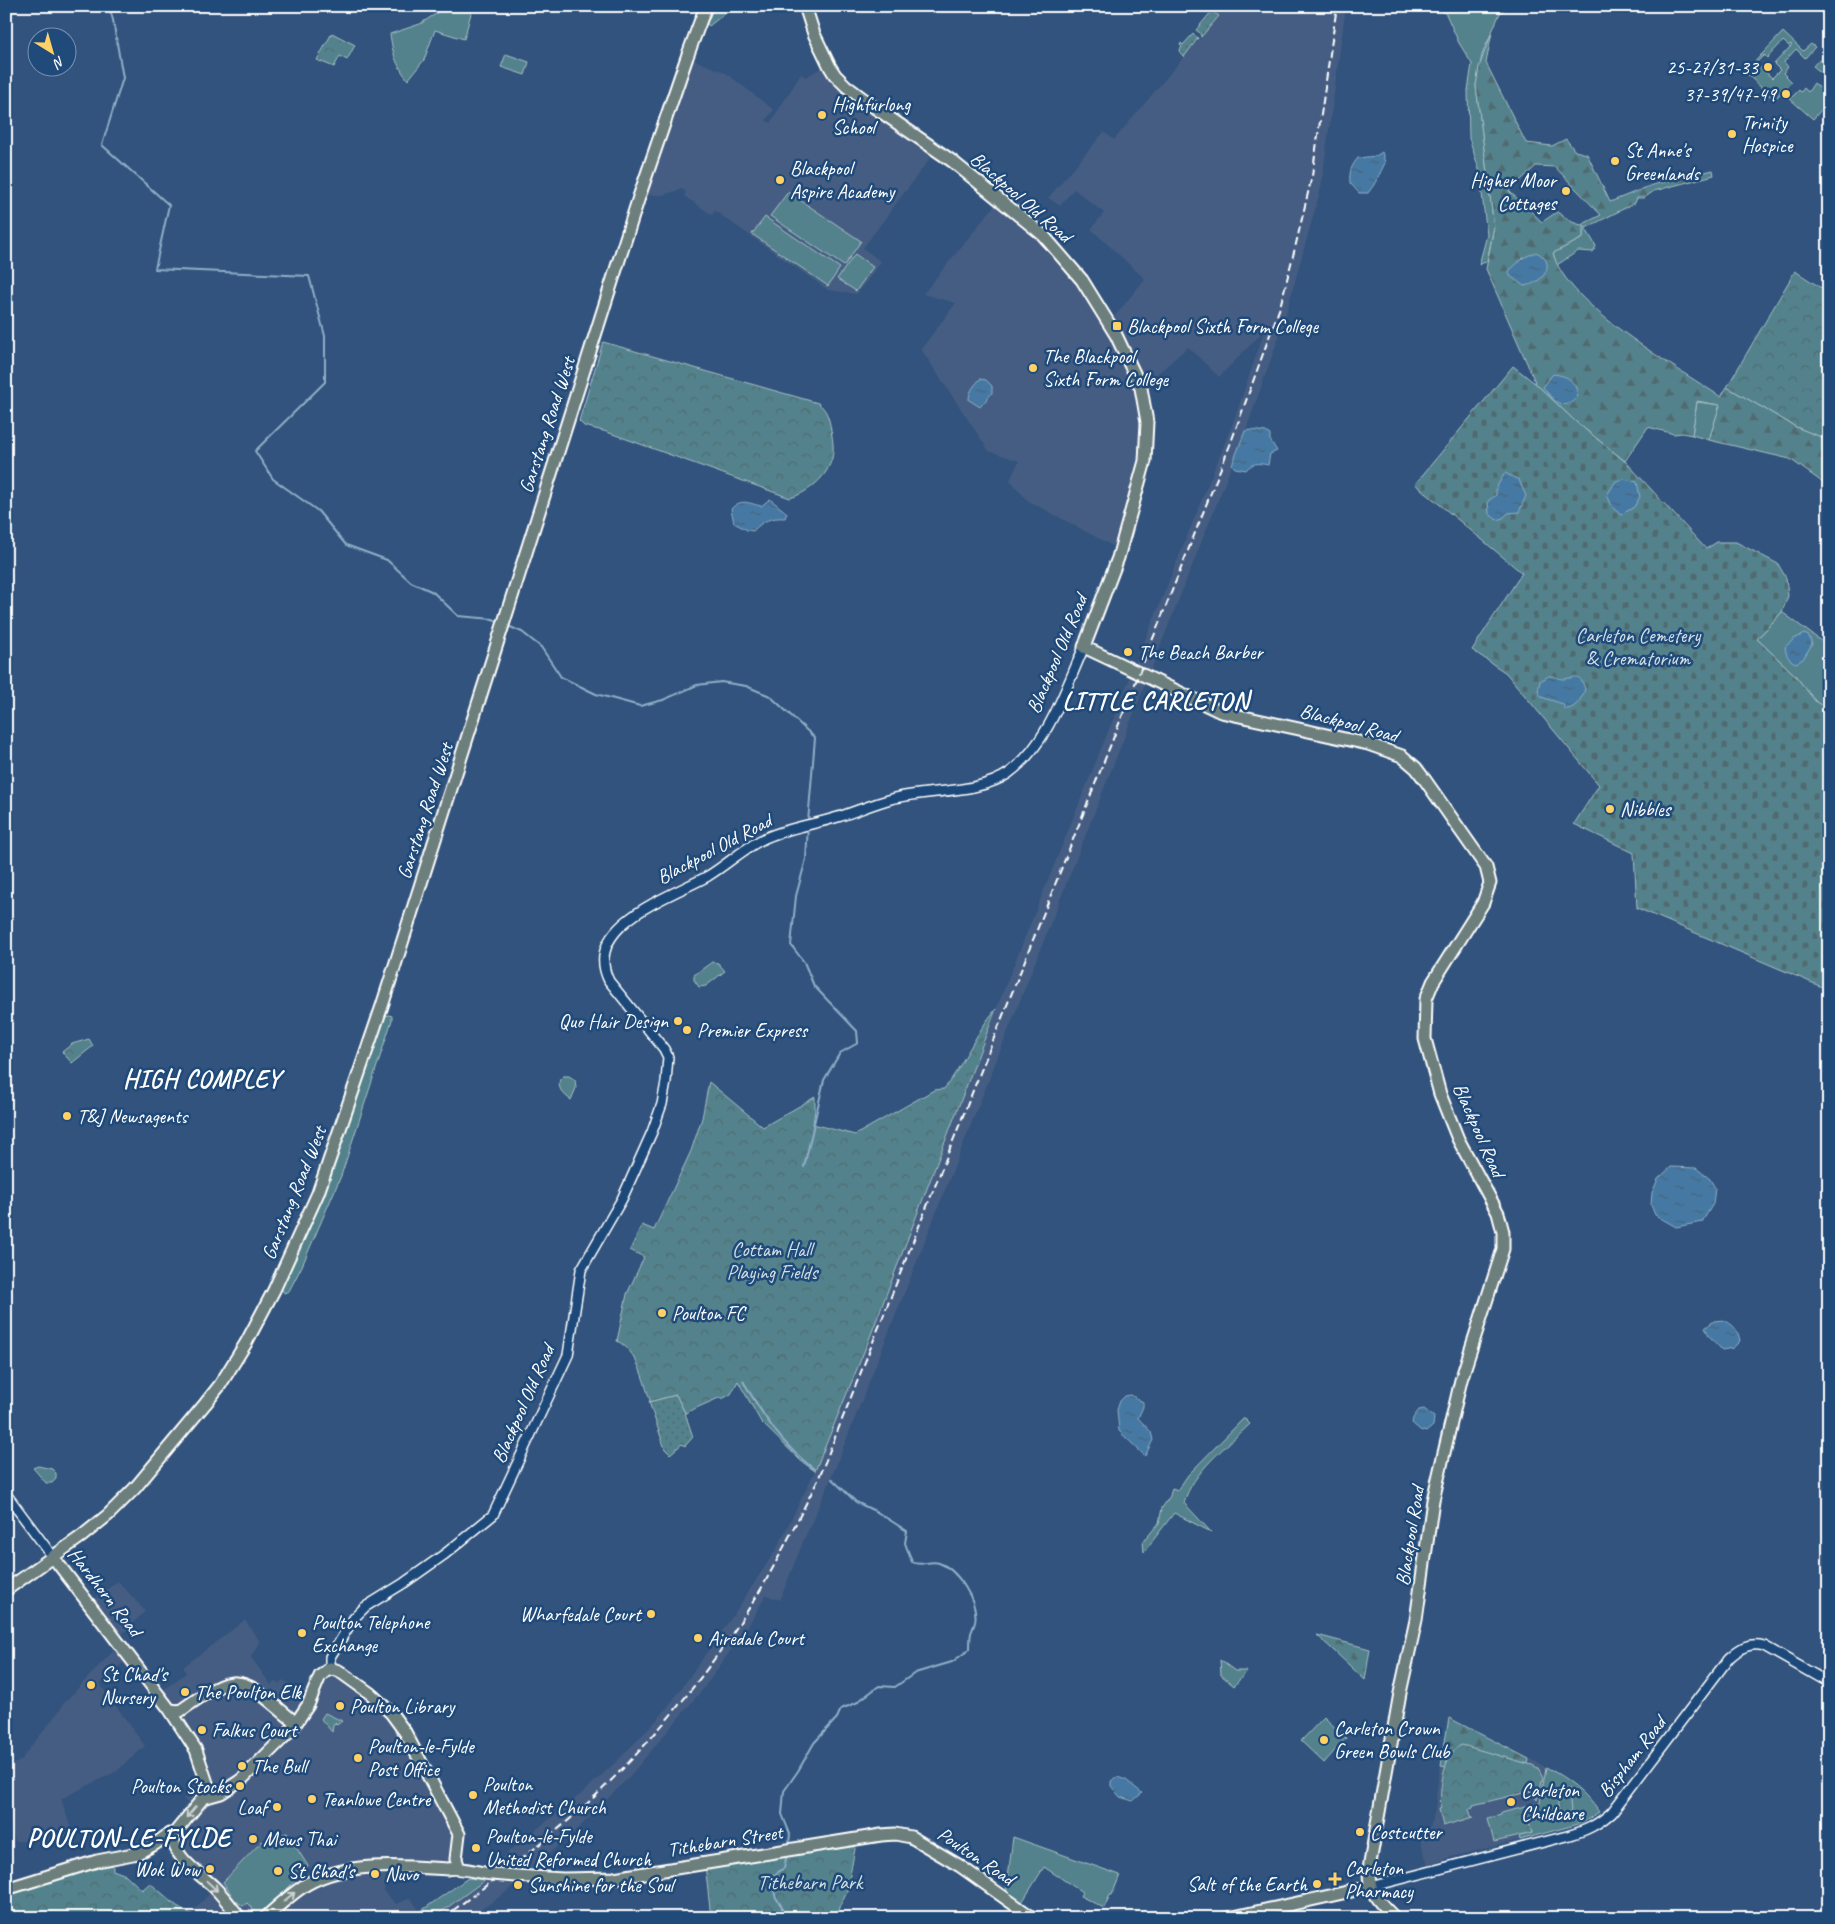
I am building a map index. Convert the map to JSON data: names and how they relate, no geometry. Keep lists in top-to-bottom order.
{
  "streets": {
    "main road": [
      "Blackpool Old Road",
      "Garstang Road West",
      "Blackpool Road",
      "Hardhorn Road",
      "Tithebarn Street",
      "Poulton Road"
    ],
    "street": ["Bispham Road"]
  },
  "crossings": [
    ["Blackpool Old Road", "Blackpool Road"],
    ["Blackpool Old Road", "Hardhorn Road"],
    ["Garstang Road West", "Hardhorn Road"],
    ["Blackpool Road", "Bispham Road"],
    ["Tithebarn Street", "Poulton Road"]
  ],
  "districts": ["LITTLE CARLETON", "HIGH COMPLEY", "POULTON-LE-FYLDE"],
  "parks": ["Carleton Cemetery & Crematorium", "Cottam Hall Playing Fields", "Tithebarn Park"],
  "places": {
    "other": [
      "25-27/31-33",
      "37-39/47-49",
      "Highfurlong School",
      "Trinity Hospice",
      "St Anne's Greenlands",
      "Blackpool Aspire Academy",
      "Higher Moor Cottages",
      "The Blackpool Sixth Form College",
      "The Beach Barber",
      "Nibbles",
      "Quo Hair Design",
      "Premier Express",
      "T&J Newsagents",
      "Poulton FC",
      "Wharfedale Court",
      "Poulton Telephone Exchange",
      "Airedale Court",
      "St Chad's Nursery",
      "The Poulton Elk",
      "Poulton Library",
      "Falkus Court",
      "Carleton Crown Green Bowls Club",
      "Poulton-le-Fylde Post Office",
      "The Bull",
      "Poulton Stocks",
      "Poulton Methodist Church",
      "Teanlowe Centre",
      "Carleton Childcare",
      "Loaf",
      "Costcutter",
      "Mews Thai",
      "Poulton-le-Fylde United Reformed Church",
      "Wok Wow",
      "St Chad's",
      "Nuvo",
      "Salt of the Earth",
      "Sunshine for the Soul"
    ],
    "transit": ["Blackpool Sixth Form College"],
    "health": ["Carleton Pharmacy"]
  },
  "north": "bottom right"
}
